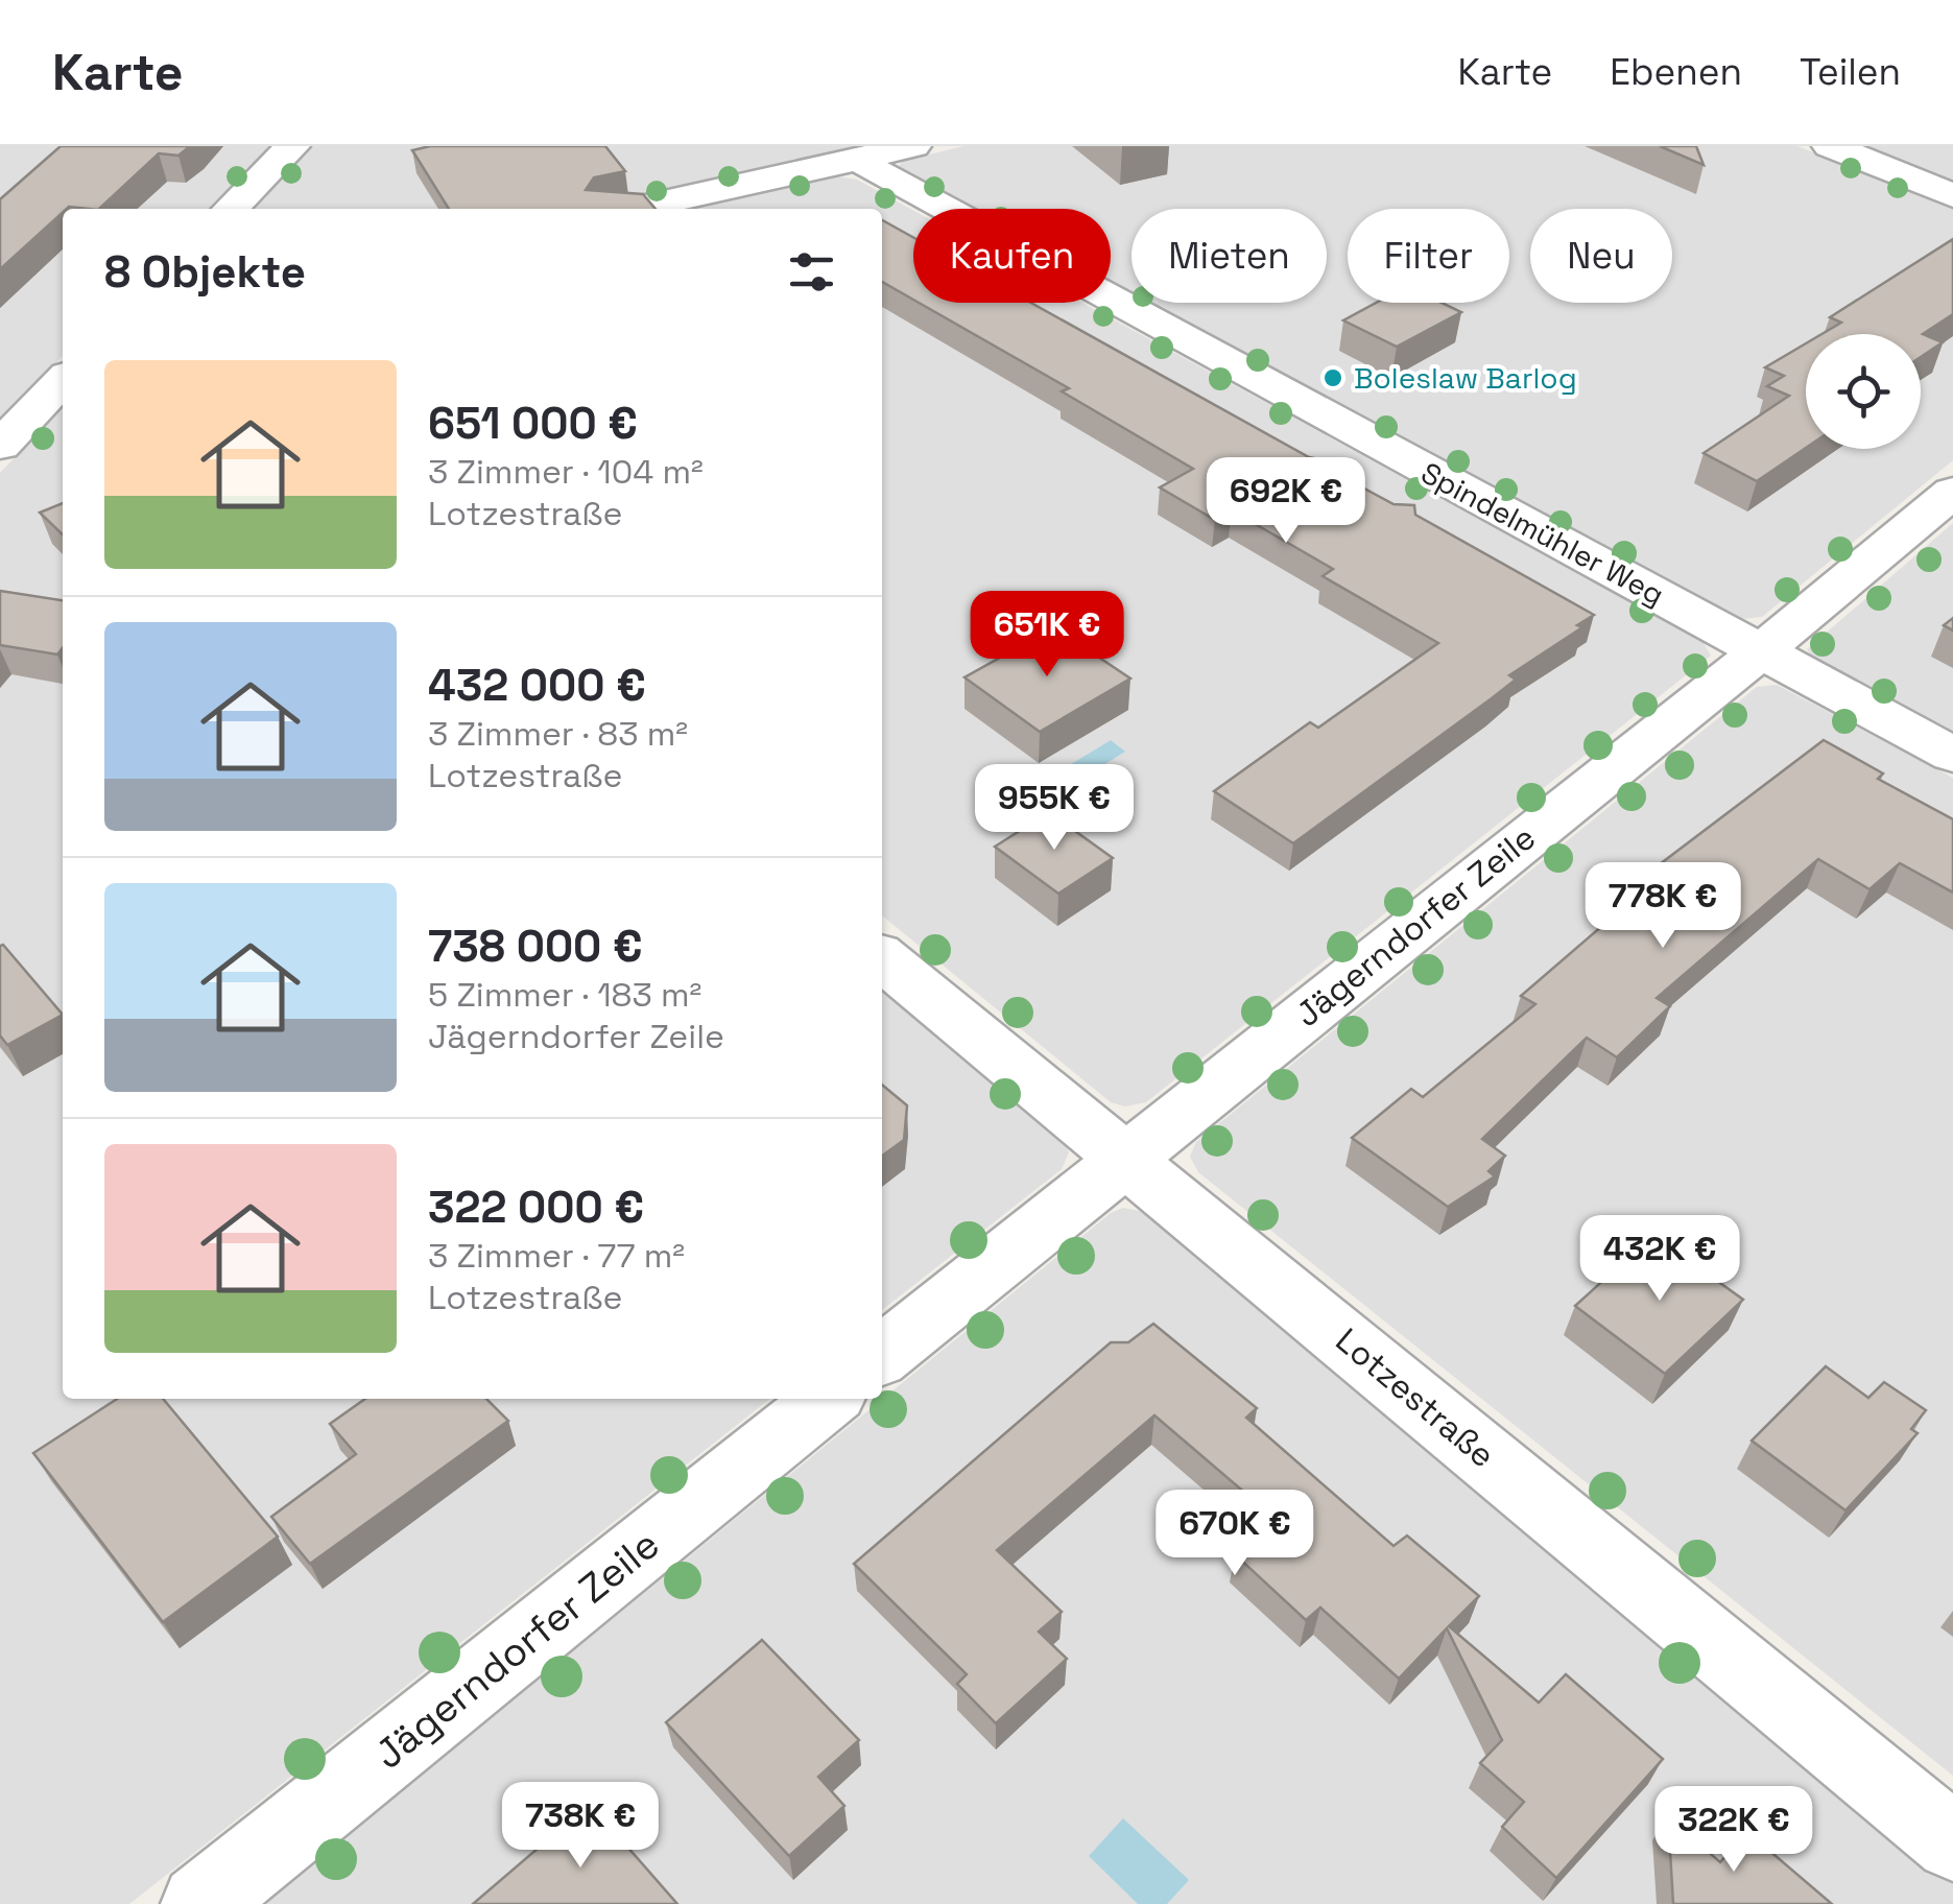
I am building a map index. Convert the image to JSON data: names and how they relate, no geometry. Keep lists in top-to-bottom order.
{
  "streets": {
    "street": ["Spindelmühler Weg", "Jägerndorfer Zeile", "Lotzestraße"]
  },
  "crossings": [
    ["Spindelmühler Weg", "Jägerndorfer Zeile"],
    ["Jägerndorfer Zeile", "Lotzestraße"]
  ],
  "places": ["Boleslaw Barlog"],
  "page": {
    "header": "Karte",
    "nav": ["Karte", "Ebenen", "Teilen"],
    "chip": [
      "Kaufen",
      "Mieten",
      "Filter",
      "Neu"
    ],
    "heading": "8 Objekte",
    "list": [
      {
        "name": "651 000 €",
        "note": "3 Zimmer · 104 m² · Lotzestraße"
      },
      {
        "name": "432 000 €",
        "note": "3 Zimmer · 83 m² · Lotzestraße"
      },
      {
        "name": "738 000 €",
        "note": "5 Zimmer · 183 m² · Jägerndorfer Zeile"
      },
      {
        "name": "322 000 €",
        "note": "3 Zimmer · 77 m² · Lotzestraße"
      }
    ],
    "price": [
      "692K €",
      "651K €",
      "955K €",
      "778K €",
      "432K €",
      "670K €",
      "738K €",
      "322K €"
    ]
  }
}
